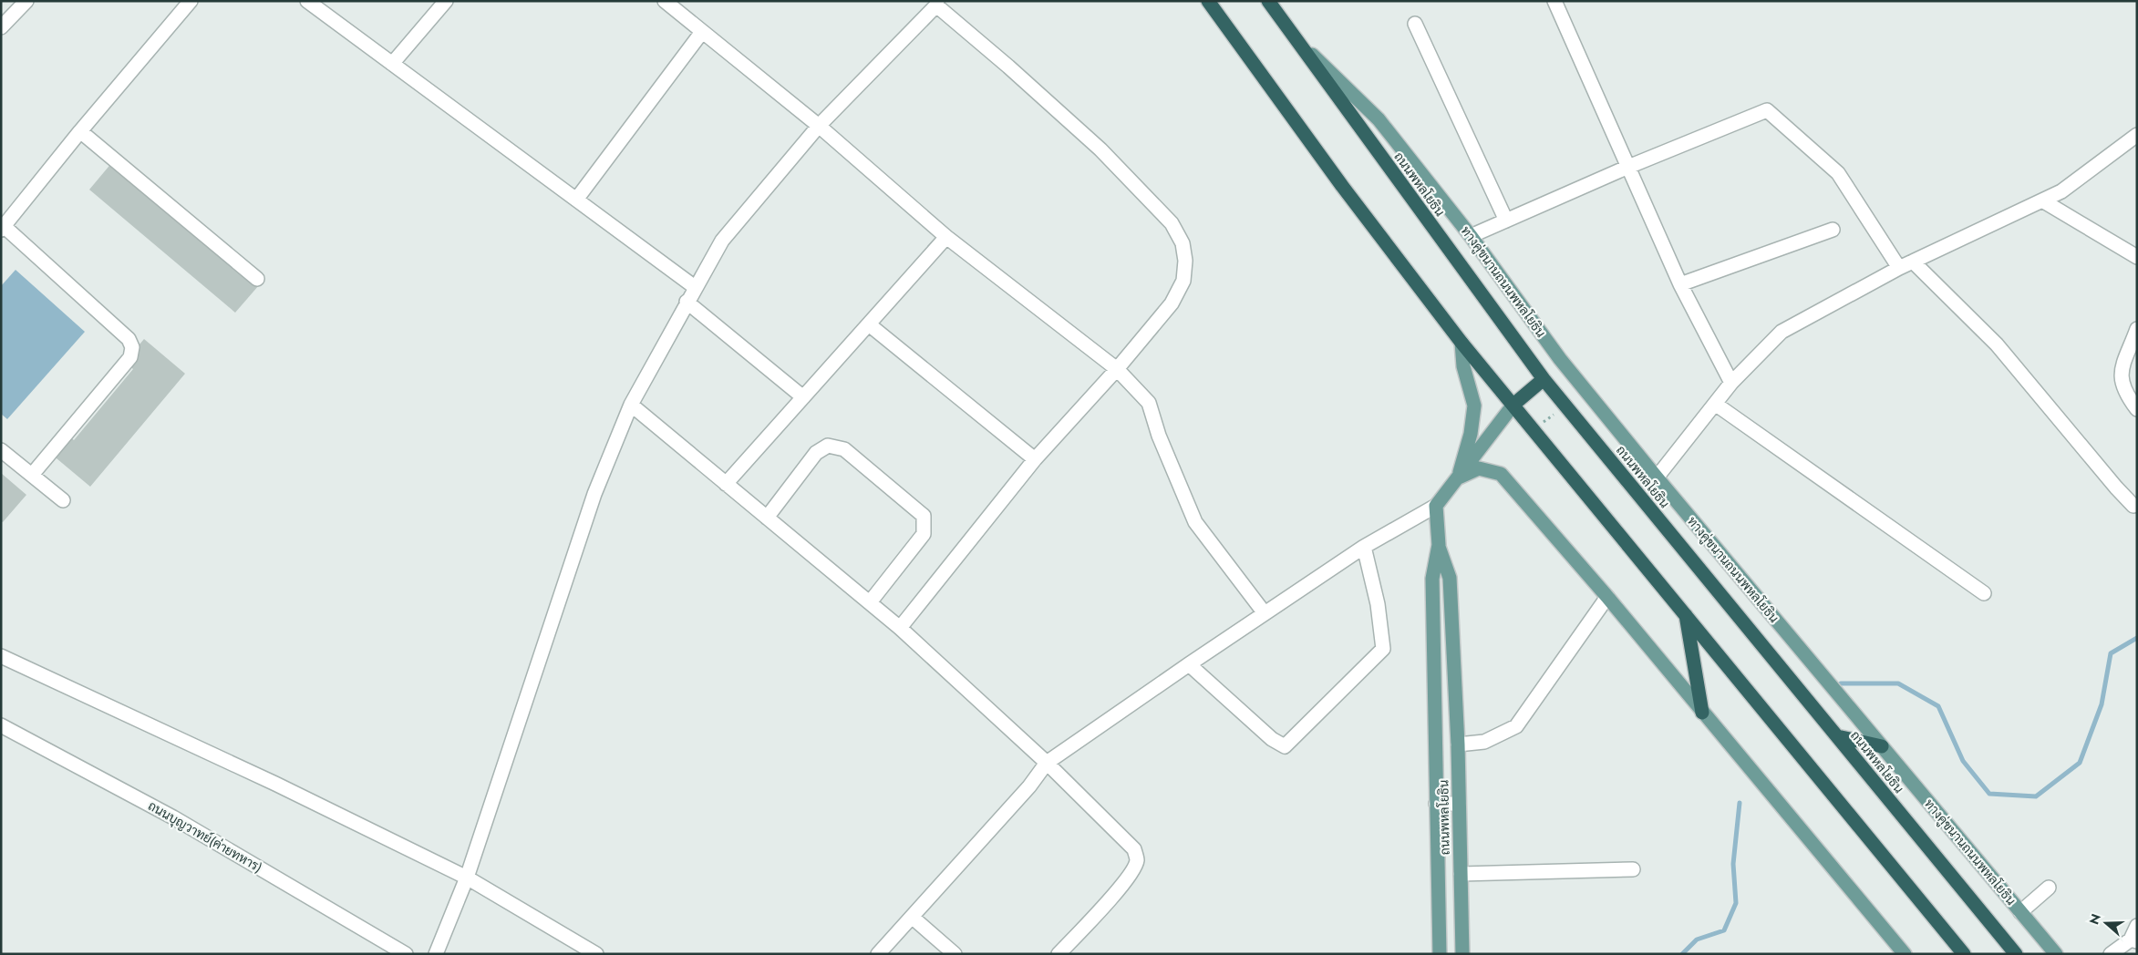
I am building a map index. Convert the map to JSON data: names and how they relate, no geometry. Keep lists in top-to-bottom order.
{
  "streets": {
    "highway": ["ถนนพหลโยธิน"],
    "main road": ["ทางคู่ขนานถนนพหลโยธิน"],
    "street": ["ถนนบุญวาทย์(ค่ายทหาร)"]
  },
  "crossings": [
    ["ถนนพหลโยธิน", "ทางคู่ขนานถนนพหลโยธิน"]
  ],
  "north": "left"
}
